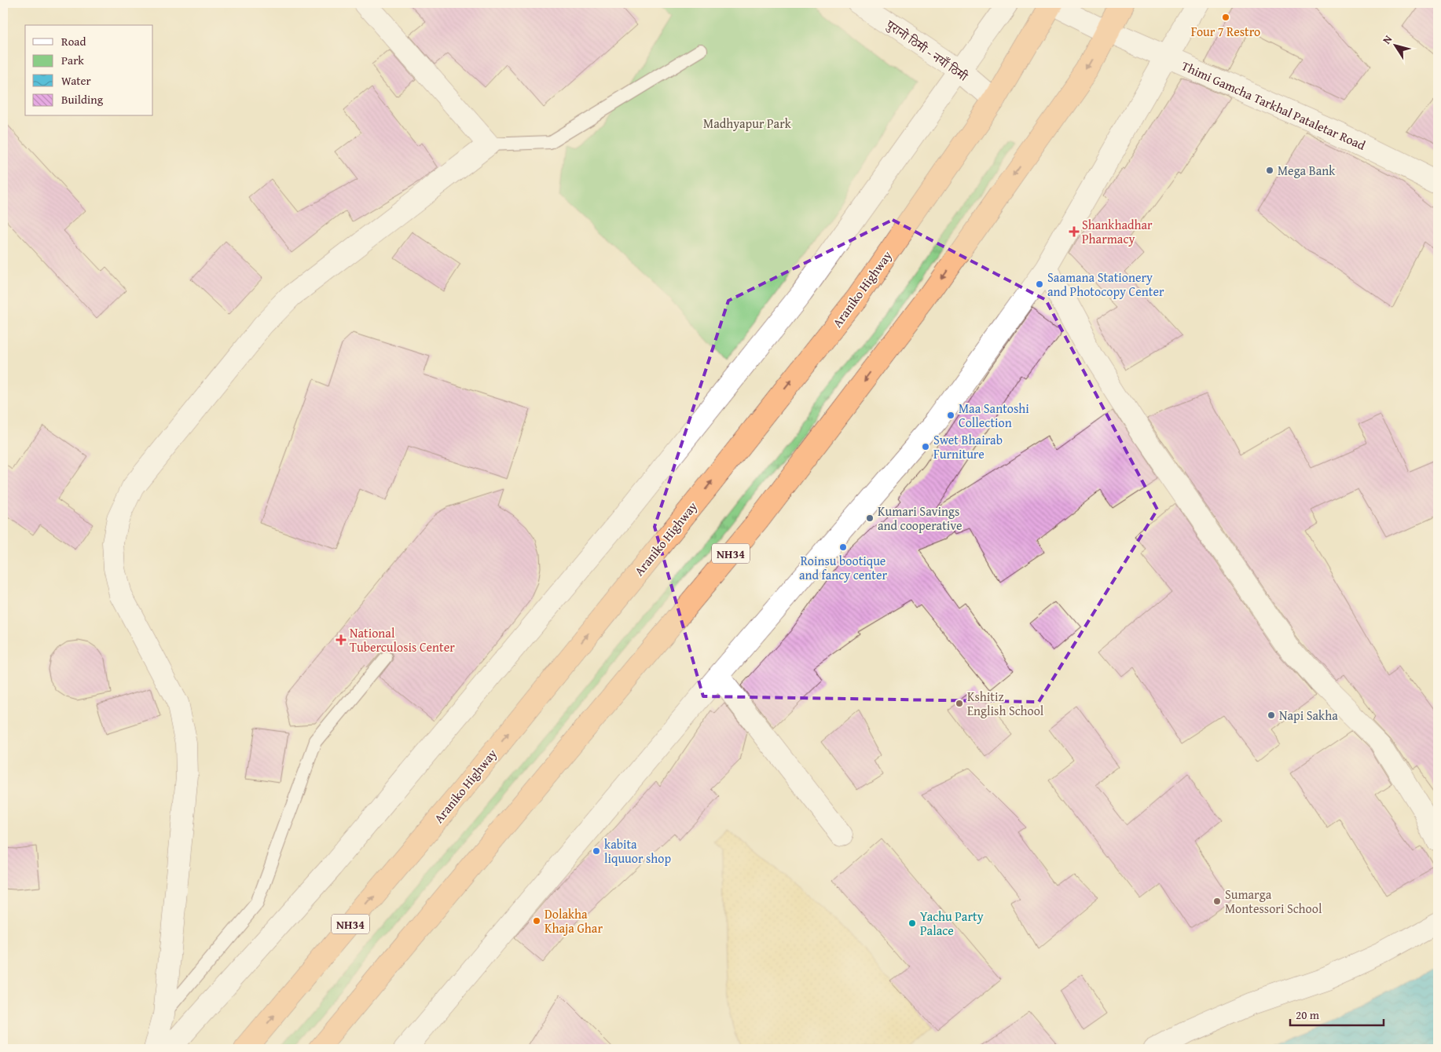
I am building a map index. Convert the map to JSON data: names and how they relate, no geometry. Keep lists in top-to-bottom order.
{
  "streets": {
    "highway": ["Araniko Highway", "NH34"],
    "street": ["पुरानो ठिमी - नयाँ ठिमी", "Thimi Gamcha Tarkhal Pataletar Road"]
  },
  "crossings": [
    ["पुरानो ठिमी - नयाँ ठिमी", "Araniko Highway"],
    ["Thimi Gamcha Tarkhal Pataletar Road", "Araniko Highway"],
    ["Thimi Gamcha Tarkhal Pataletar Road", "NH34"]
  ],
  "parks": ["Madhyapur Park"],
  "places": {
    "other": [
      "Four 7 Restro",
      "Mega Bank",
      "Saamana Stationery and Photocopy Center",
      "Maa Santoshi Collection",
      "Swet Bhairab Furniture",
      "Kumari Savings and cooperative",
      "Roinsu bootique and fancy center",
      "Kshitiz English School",
      "Napi Sakha",
      "kabita liquuor shop",
      "Sumarga Montessori School",
      "Dolakha Khaja Ghar",
      "Yachu Party Palace"
    ],
    "health": ["Shankhadhar Pharmacy", "National Tuberculosis Center"]
  },
  "legend": [
    "Road",
    "Park",
    "Water",
    "Building"
  ],
  "scale_bar": "20 m",
  "north": "top left"
}
